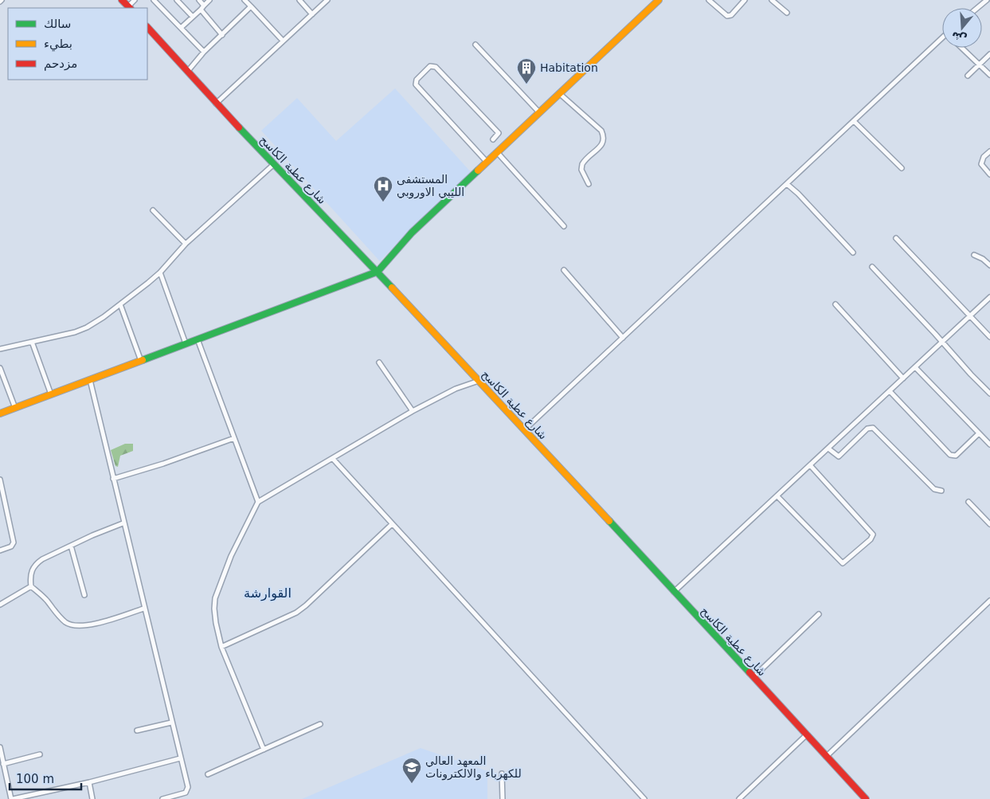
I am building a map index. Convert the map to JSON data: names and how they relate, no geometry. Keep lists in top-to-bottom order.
{
  "streets": {
    "street": ["شارع عطية الكاسح"]
  },
  "districts": ["القوارشة"],
  "places": {
    "building": ["Habitation"],
    "hospital": ["المستشفی الليبي الاوروبي"],
    "school or university": ["المعهد العالي للكهرباء والالكترونات"]
  },
  "legend": ["سالك", "بطيء", "مزدحم"],
  "scale_bar": "100 m",
  "north": "bottom"
}
